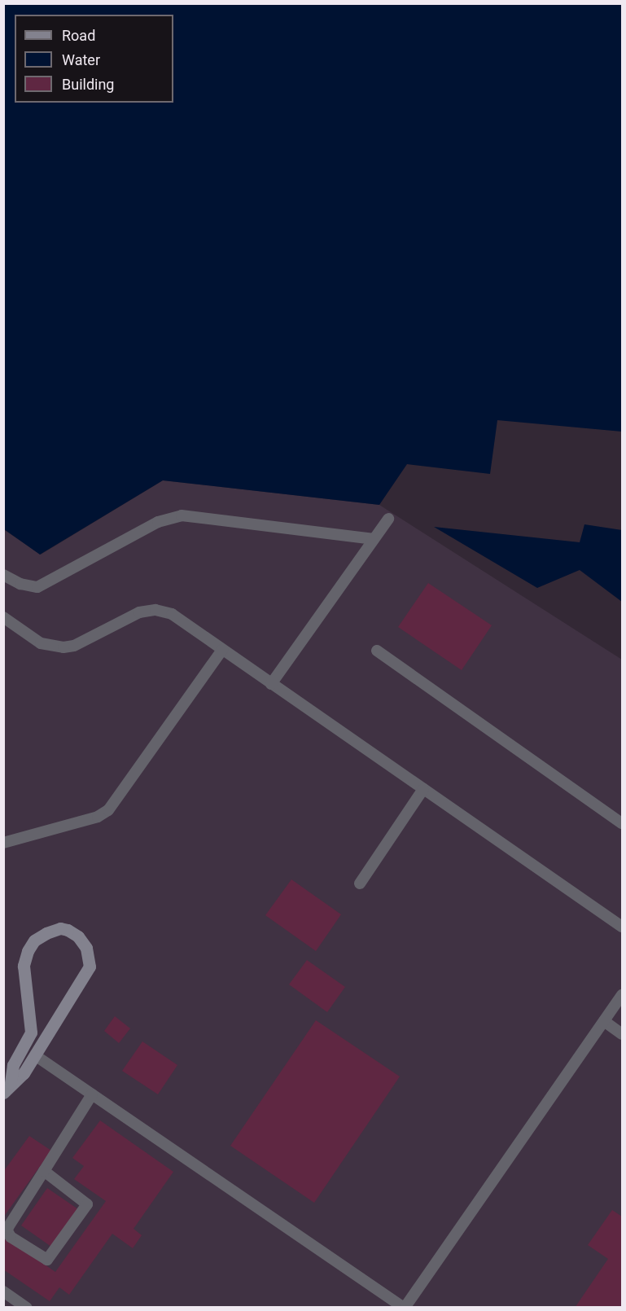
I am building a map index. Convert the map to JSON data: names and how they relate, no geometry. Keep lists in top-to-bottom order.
{
  "legend": ["Road", "Water", "Building"]
}
